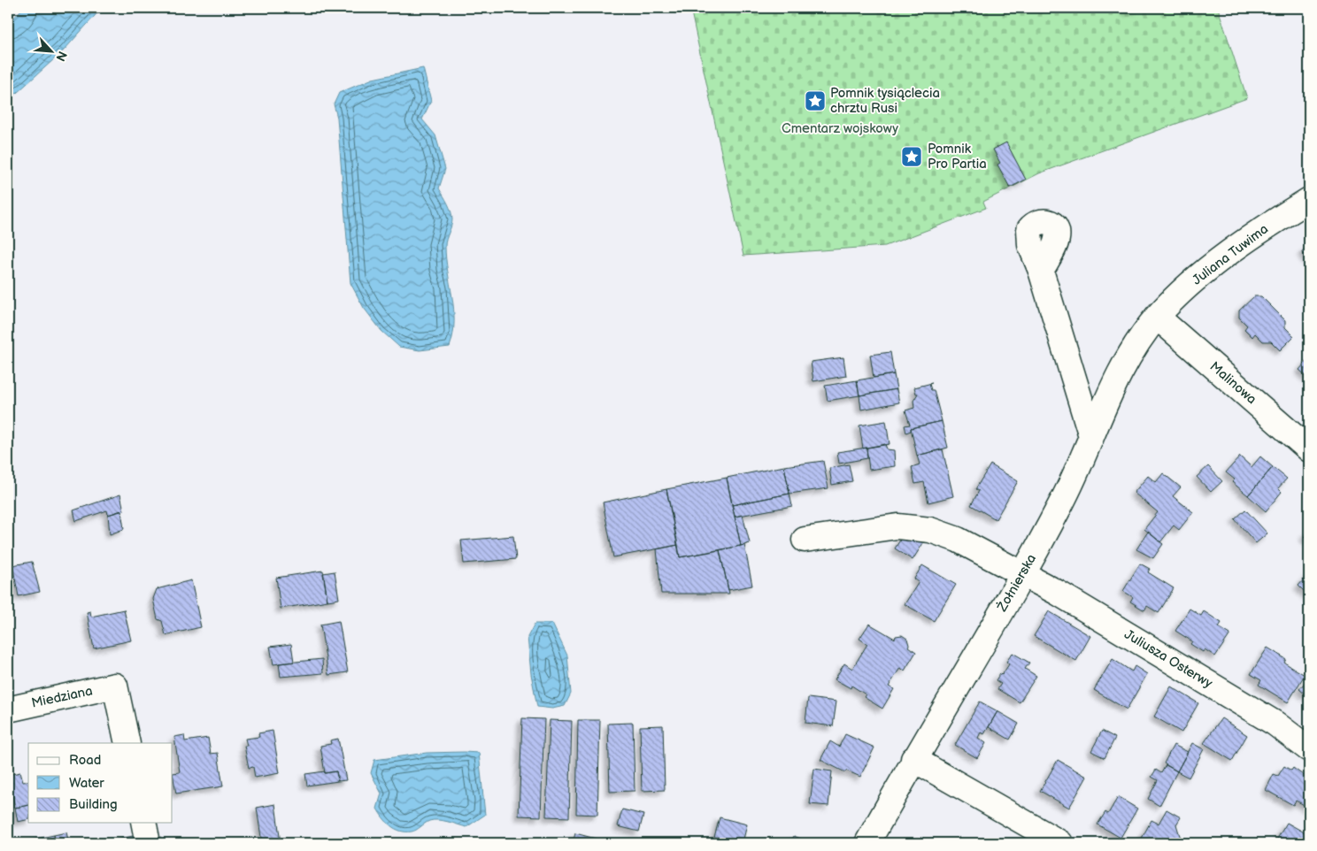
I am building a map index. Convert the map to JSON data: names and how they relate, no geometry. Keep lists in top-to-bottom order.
{
  "streets": {
    "street": [
      "Juliana Tuwima",
      "Malinowa",
      "Żołnierska",
      "Juliusza Osterwy",
      "Miedziana"
    ]
  },
  "crossings": [
    ["Juliana Tuwima", "Malinowa"],
    ["Juliana Tuwima", "Żołnierska"],
    ["Malinowa", "Żołnierska"],
    ["Żołnierska", "Juliusza Osterwy"]
  ],
  "parks": ["Cmentarz wojskowy"],
  "places": {
    "place": ["Pomnik tysiąclecia chrztu Rusi", "Pomnik Pro Partia"]
  },
  "legend": ["Road", "Water", "Building"],
  "north": "bottom right"
}
